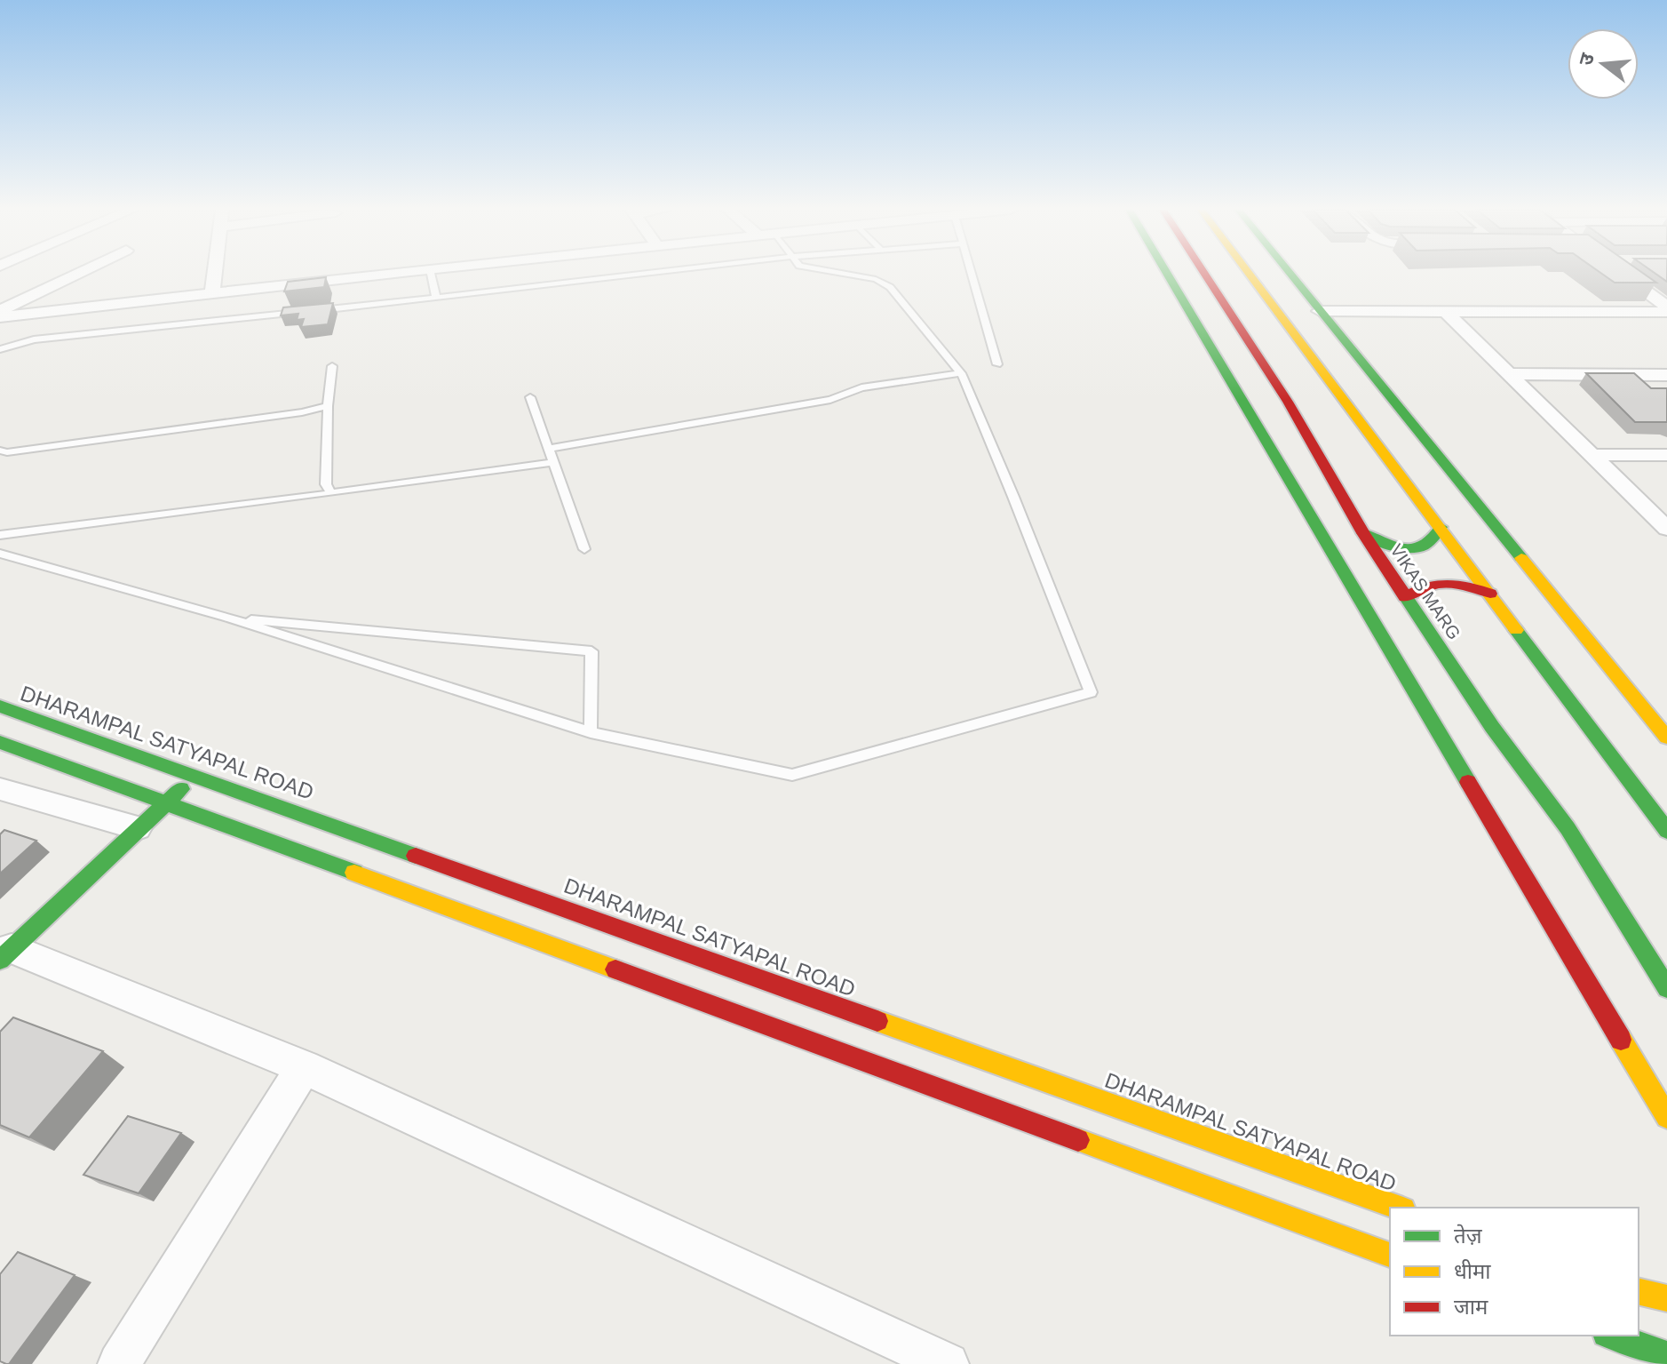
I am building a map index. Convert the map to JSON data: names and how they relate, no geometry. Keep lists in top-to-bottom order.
{
  "streets": {
    "street": ["VIKAS MARG", "DHARAMPAL SATYAPAL ROAD"]
  },
  "legend": ["तेज़", "धीमा", "जाम"],
  "north": "left"
}
